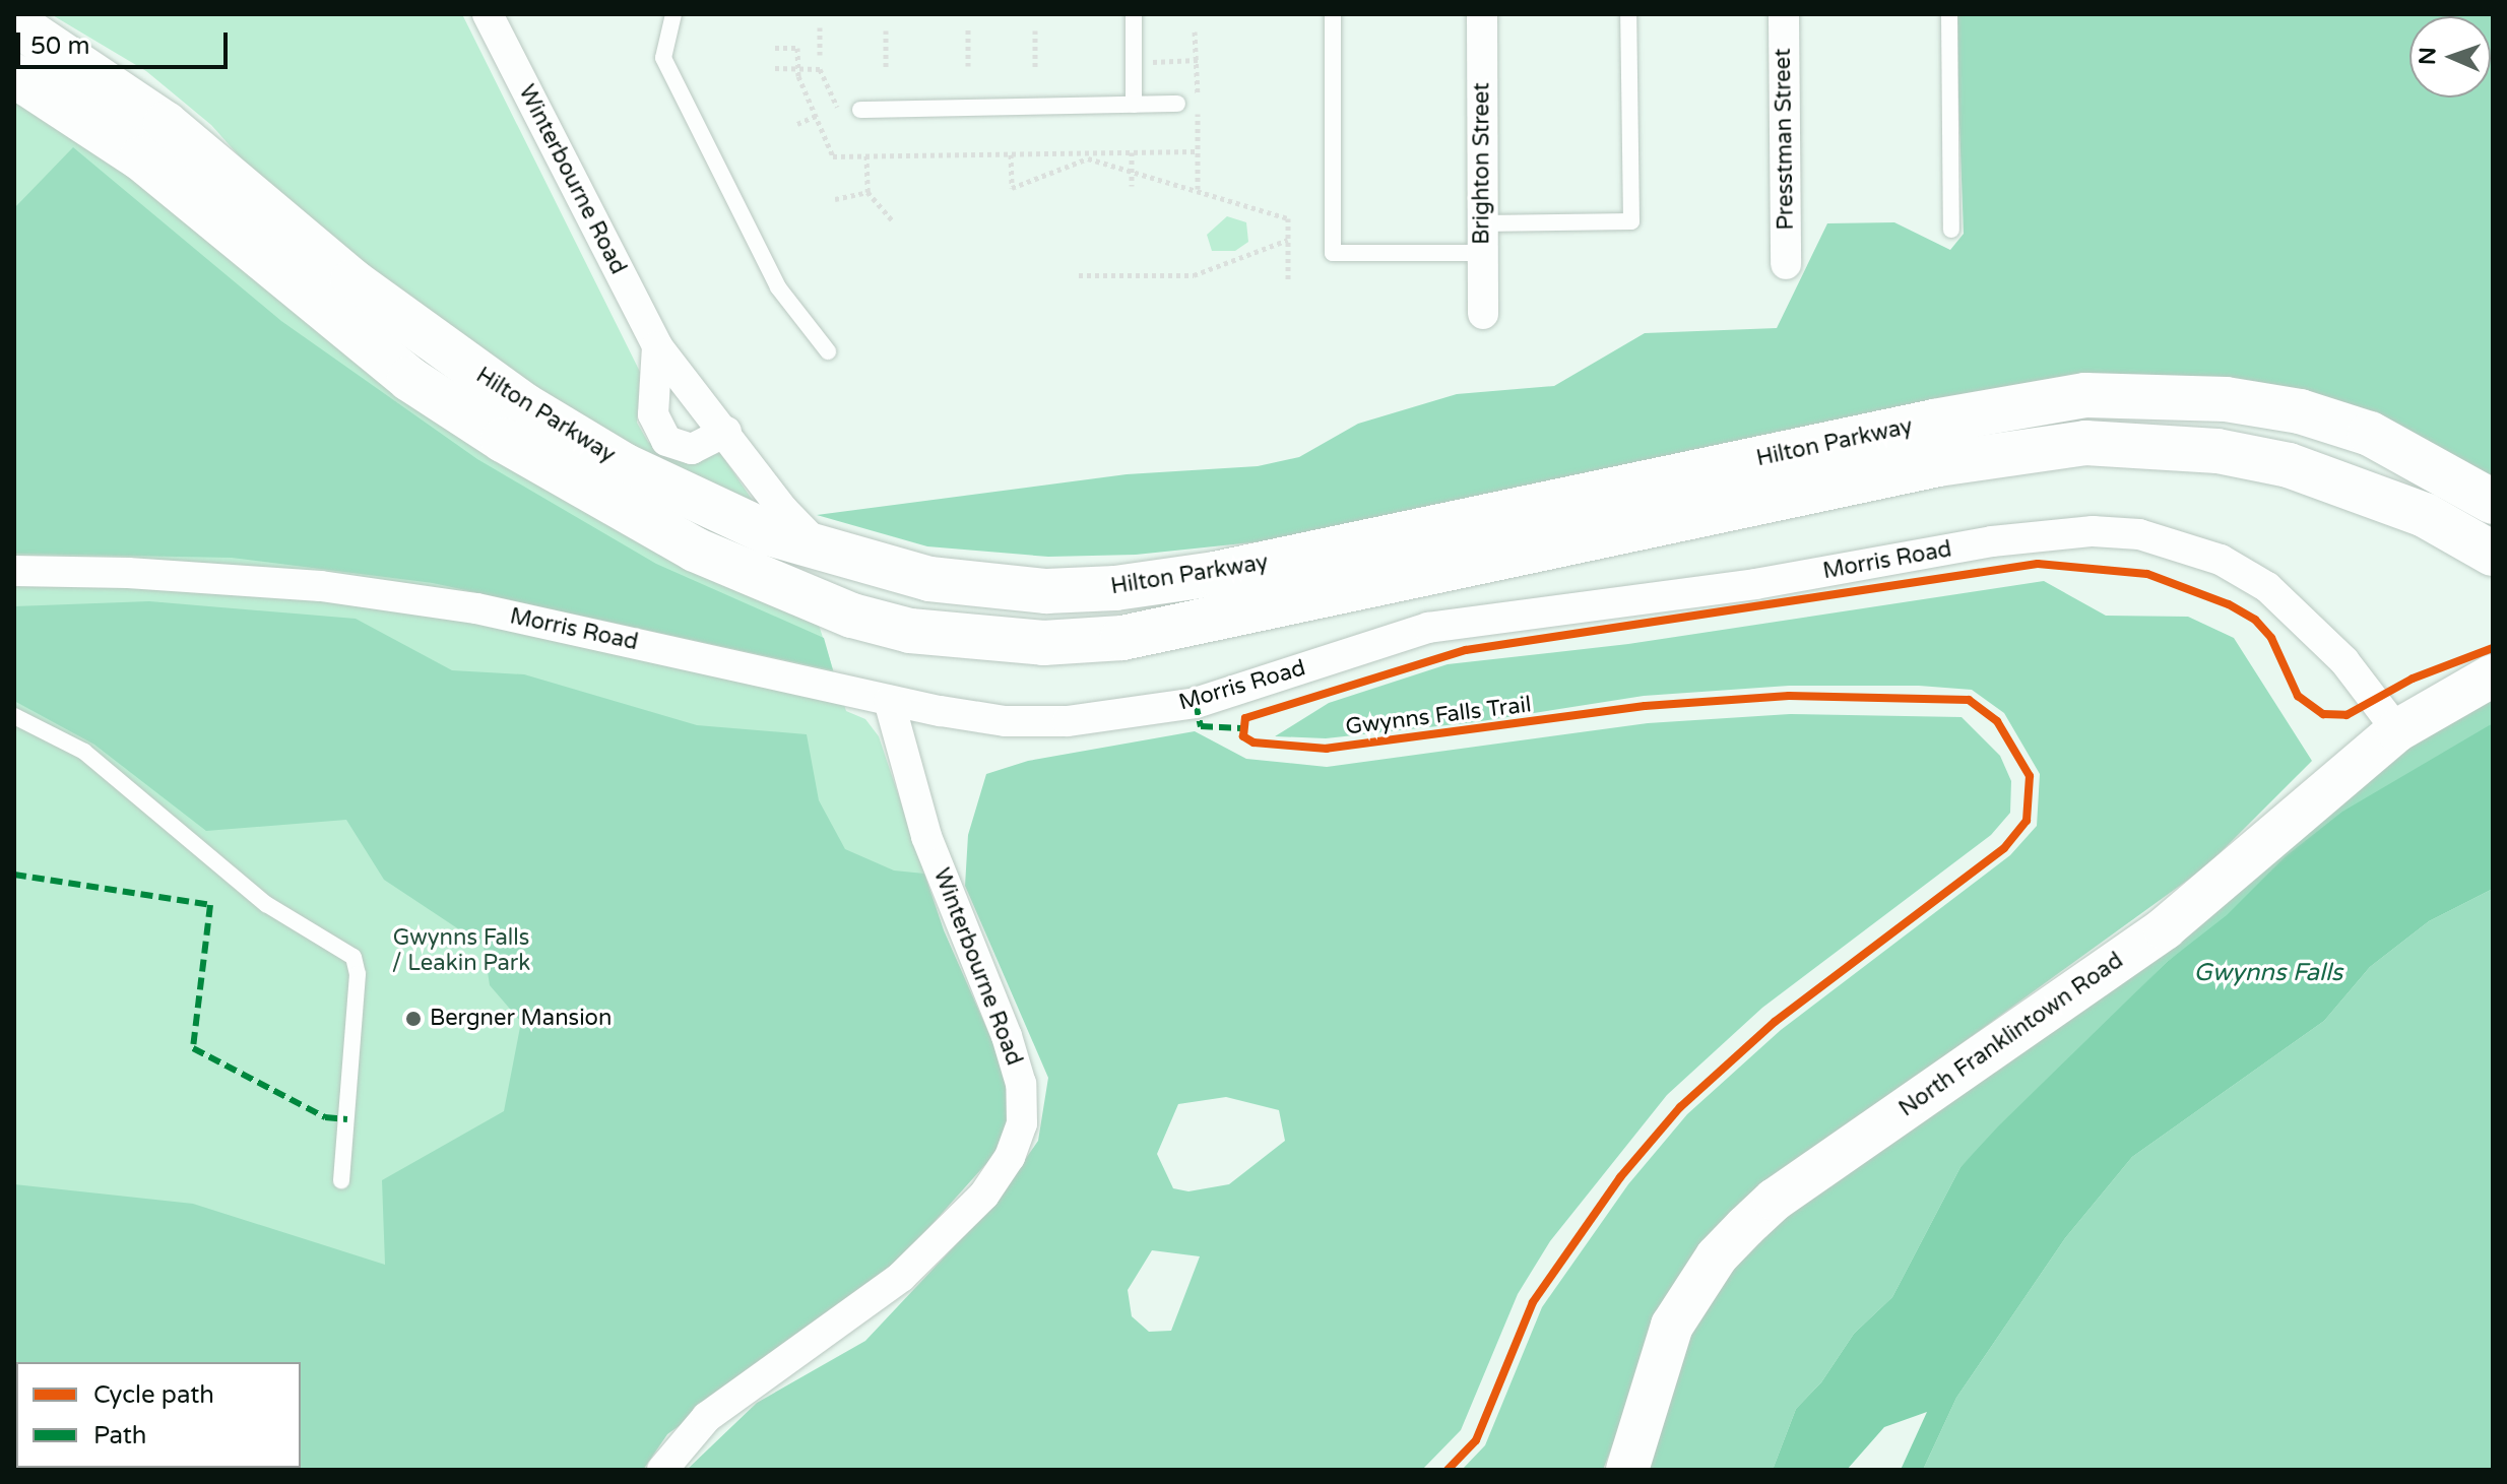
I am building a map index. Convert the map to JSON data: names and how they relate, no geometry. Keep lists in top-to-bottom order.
{
  "streets": {
    "main road": ["Hilton Parkway"],
    "street": [
      "Presstman Street",
      "Brighton Street",
      "Winterbourne Road",
      "Morris Road",
      "North Franklintown Road"
    ],
    "cycle path": ["Gwynns Falls Trail"]
  },
  "crossings": [
    ["Winterbourne Road", "Hilton Parkway"],
    ["Winterbourne Road", "Morris Road"],
    ["Morris Road", "North Franklintown Road"]
  ],
  "water": ["Gwynns Falls"],
  "parks": ["Gwynns Falls / Leakin Park"],
  "places": ["Bergner Mansion"],
  "legend": ["Cycle path", "Path"],
  "scale_bar": "50 m",
  "north": "left"
}
